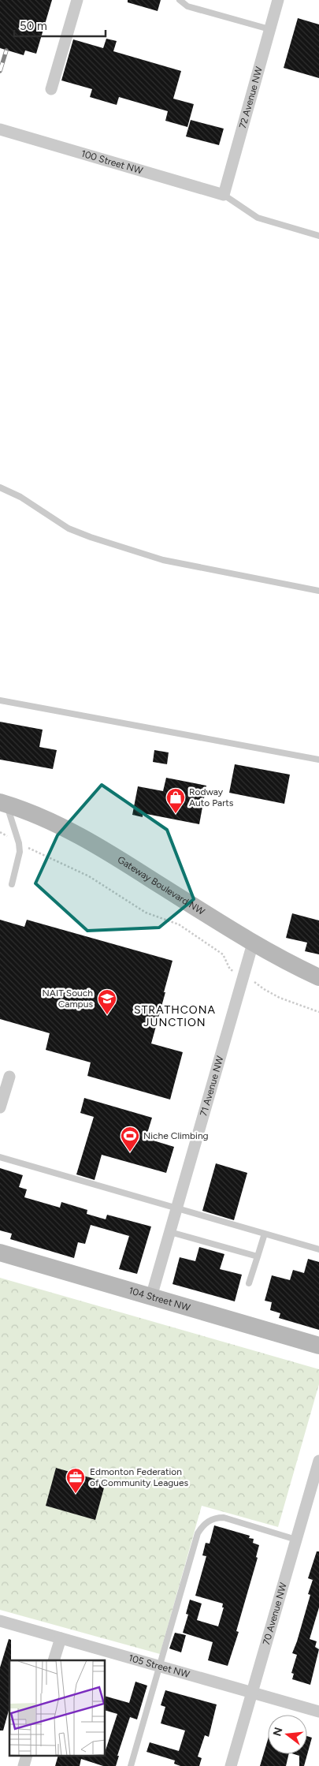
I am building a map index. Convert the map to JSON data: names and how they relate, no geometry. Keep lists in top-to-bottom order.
{
  "streets": {
    "main road": ["Gateway Boulevard NW", "104 Street NW"],
    "street": [
      "72 Avenue NW",
      "100 Street NW",
      "71 Avenue NW",
      "70 Avenue NW",
      "105 Street NW"
    ]
  },
  "crossings": [
    ["72 Avenue NW", "100 Street NW"],
    ["Gateway Boulevard NW", "71 Avenue NW"],
    ["71 Avenue NW", "104 Street NW"],
    ["70 Avenue NW", "105 Street NW"]
  ],
  "districts": ["STRATHCONA JUNCTION"],
  "places": {
    "shop": ["Rodway Auto Parts"],
    "school or university": ["NAIT Souch Campus"],
    "sports": ["Niche Climbing"],
    "office": ["Edmonton Federation of Community Leagues"]
  },
  "scale_bar": "50 m",
  "north": "left"
}
